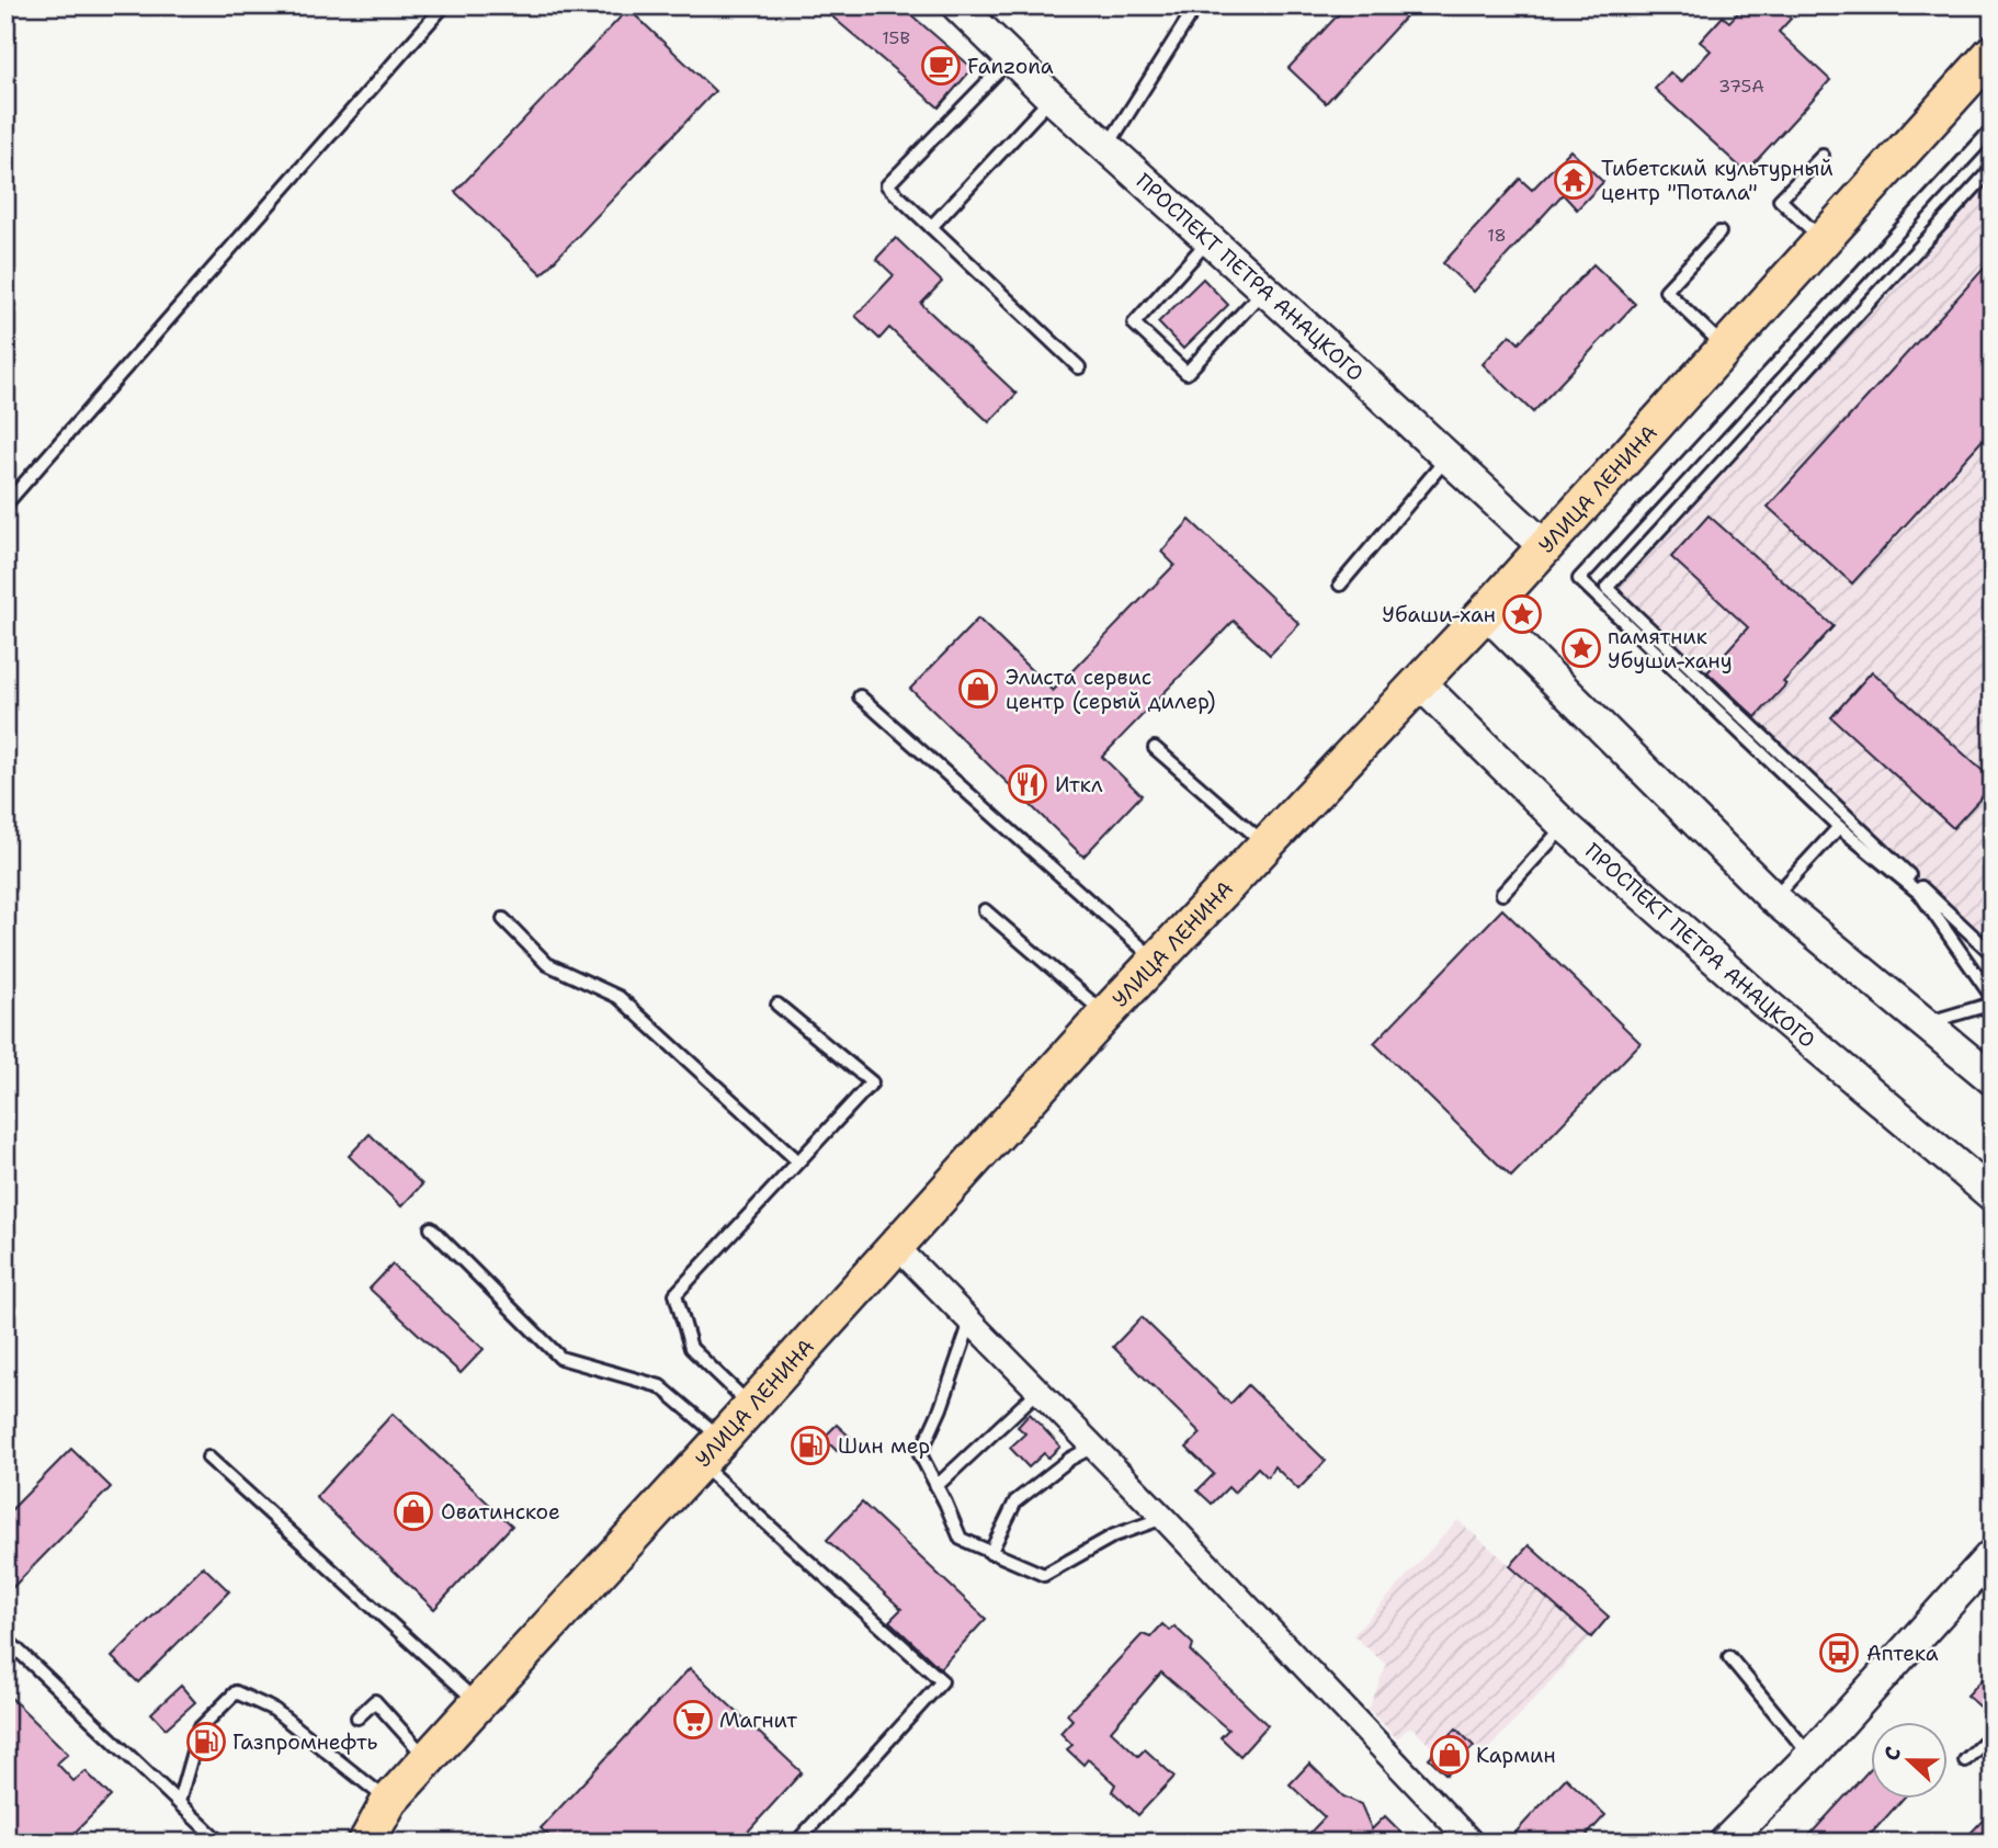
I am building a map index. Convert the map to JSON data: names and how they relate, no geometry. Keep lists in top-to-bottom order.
{
  "streets": {
    "main road": ["ПРОСПЕКТ ПЕТРА АНАЦКОГО", "УЛИЦА ЛЕНИНА"]
  },
  "crossings": [
    ["ПРОСПЕКТ ПЕТРА АНАЦКОГО", "УЛИЦА ЛЕНИНА"]
  ],
  "places": {
    "cafe": ["Fanzona"],
    "temple": ["Тибетский культурный центр \"Потала\""],
    "place": ["Убаши-хан", "памятник Убуши-хану"],
    "shop": ["Элиста сервис центр (серый дилер)", "Оватинское", "Кармин"],
    "restaurant": ["Иткл"],
    "fuel station": ["Шин мер", "Газпромнефть"],
    "bus stop": ["Аптека"],
    "supermarket": ["Магнит"]
  },
  "house_numbers": ["15В", "375А", "18"],
  "north": "left"
}
